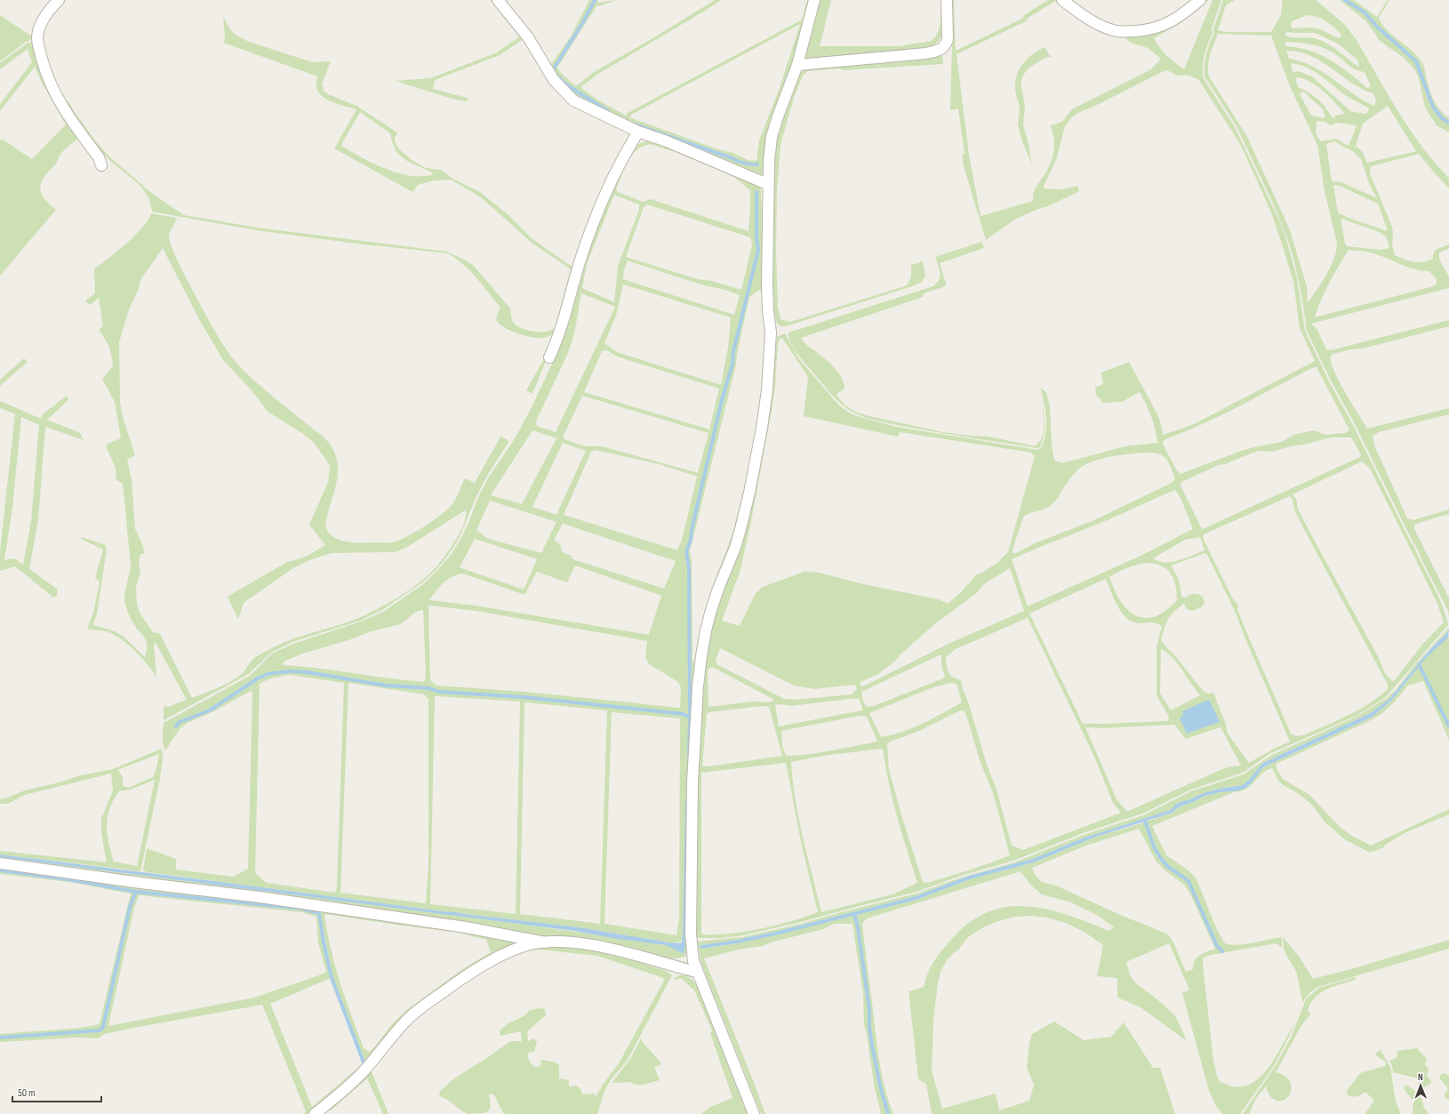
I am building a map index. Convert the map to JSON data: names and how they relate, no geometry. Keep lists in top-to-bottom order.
{
  "scale_bar": "50 m",
  "north": "top"
}
